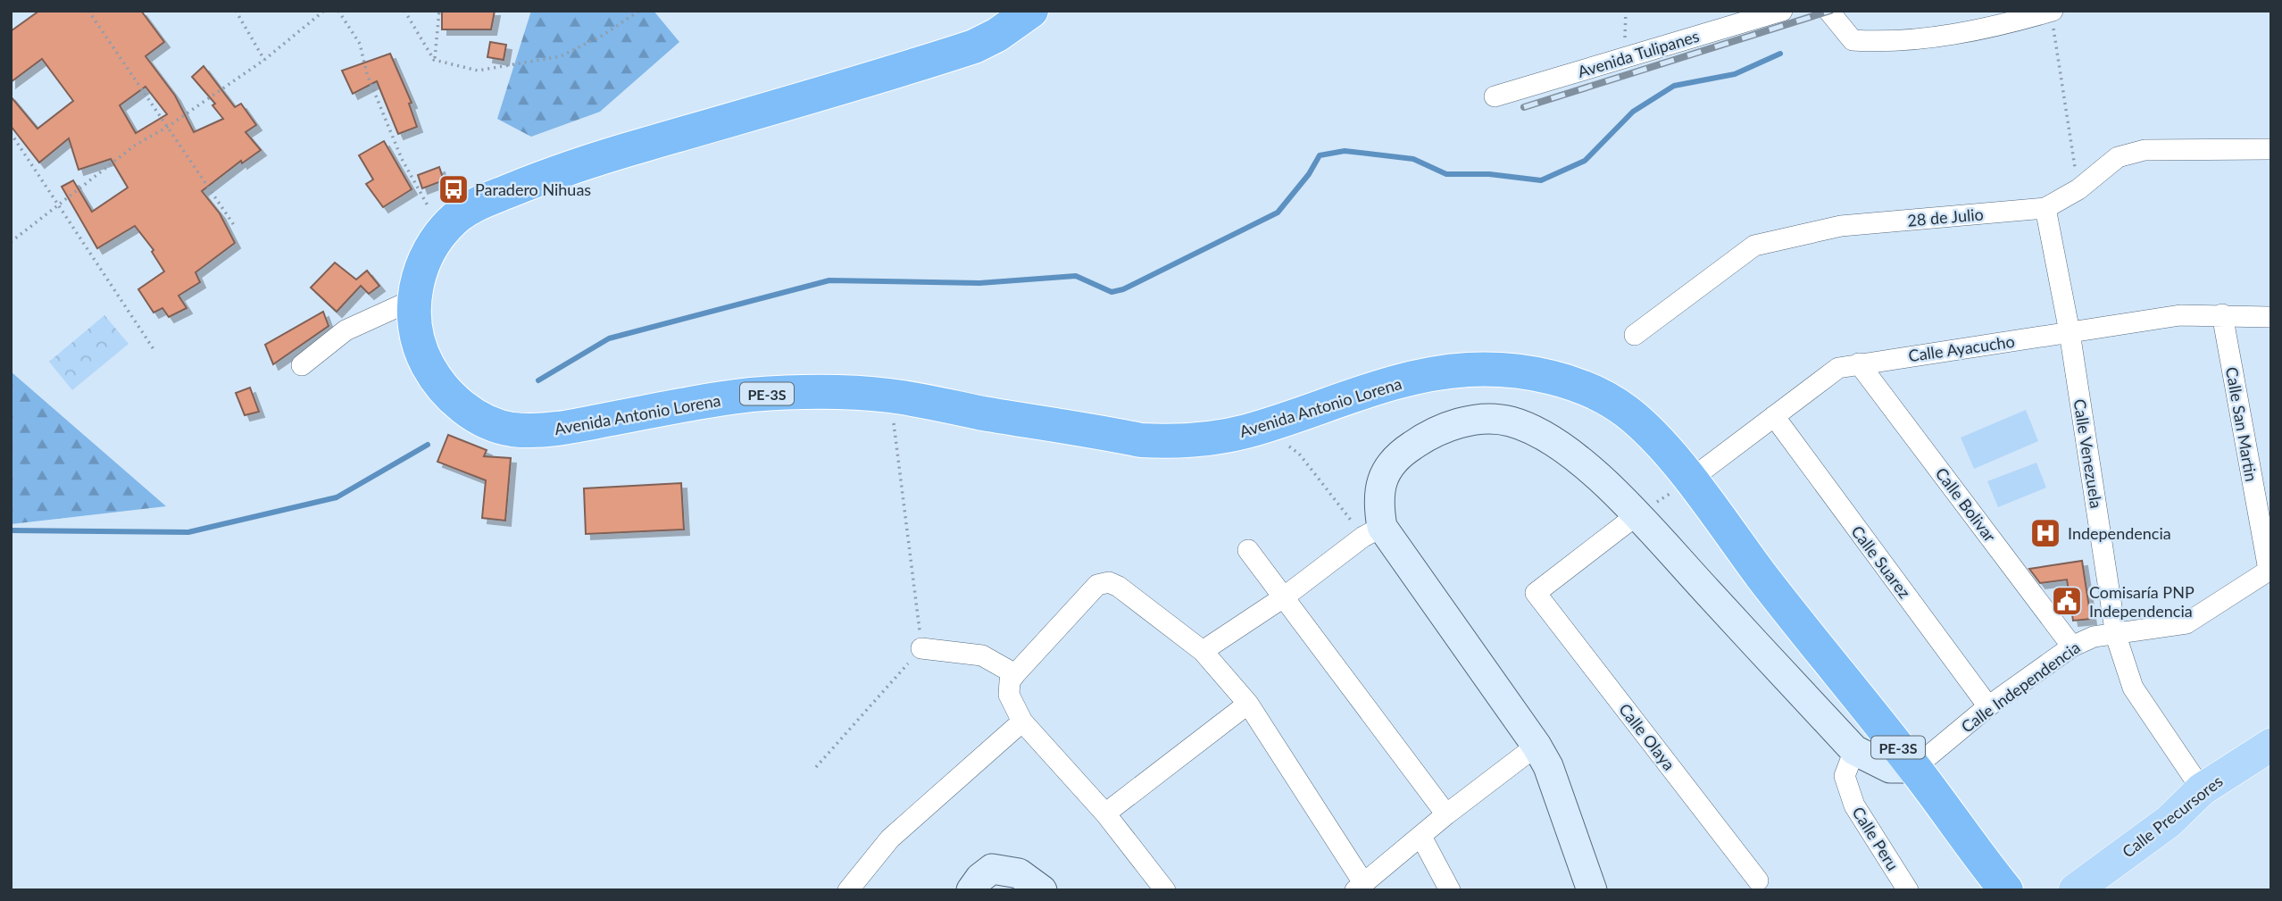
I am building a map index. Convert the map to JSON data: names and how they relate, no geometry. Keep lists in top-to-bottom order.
{
  "streets": {
    "highway": ["PE-3S", "Avenida Antonio Lorena"],
    "main road": ["Calle Precursores"],
    "street": [
      "Avenida Tulipanes",
      "28 de Julio",
      "Calle Ayacucho",
      "Calle San Martin",
      "Calle Venezuela",
      "Calle Bolivar",
      "Calle Suarez",
      "Calle Independencia",
      "Calle Olaya",
      "Calle Peru"
    ]
  },
  "crossings": [
    ["28 de Julio", "Calle Venezuela"],
    ["Calle Ayacucho", "Avenida Antonio Lorena"],
    ["Calle Ayacucho", "Calle San Martin"],
    ["Calle Ayacucho", "Calle Venezuela"],
    ["Calle Ayacucho", "Calle Bolivar"],
    ["Calle Ayacucho", "Calle Suarez"],
    ["PE-3S", "Avenida Antonio Lorena"],
    ["PE-3S", "Calle Independencia"],
    ["Avenida Antonio Lorena", "Calle Independencia"],
    ["Calle San Martin", "Calle Independencia"],
    ["Calle Venezuela", "Calle Independencia"],
    ["Calle Venezuela", "Calle Precursores"],
    ["Calle Bolivar", "Calle Independencia"],
    ["Calle Suarez", "Calle Independencia"]
  ],
  "places": {
    "bus stop": ["Paradero Nihuas"],
    "hospital": ["Independencia"],
    "public building": ["Comisaría PNP Independencia"]
  }
}
